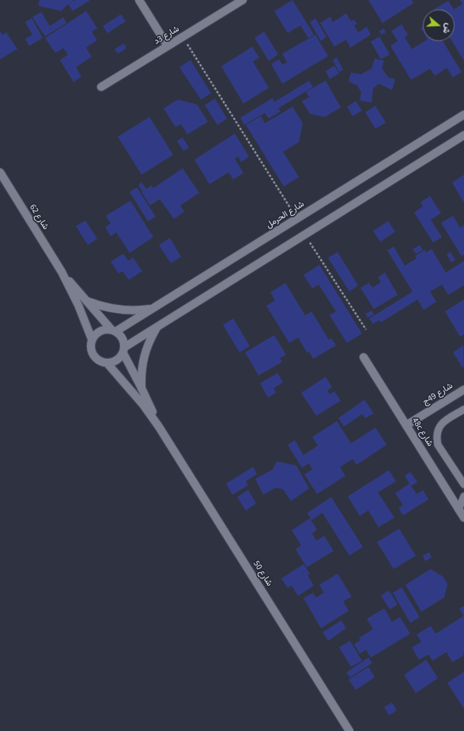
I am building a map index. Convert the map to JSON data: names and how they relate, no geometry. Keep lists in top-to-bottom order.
{
  "streets": {
    "street": [
      "شارع 3د",
      "شارع الحرمل",
      "شارع 62",
      "شارع 49ج",
      "48c شارع",
      "شارع 50"
    ]
  },
  "crossings": [
    ["شارع الحرمل", "شارع 62"],
    ["شارع الحرمل", "شارع 50"],
    ["شارع 62", "شارع 50"],
    ["شارع 49ج", "48c شارع"]
  ],
  "north": "right"
}
